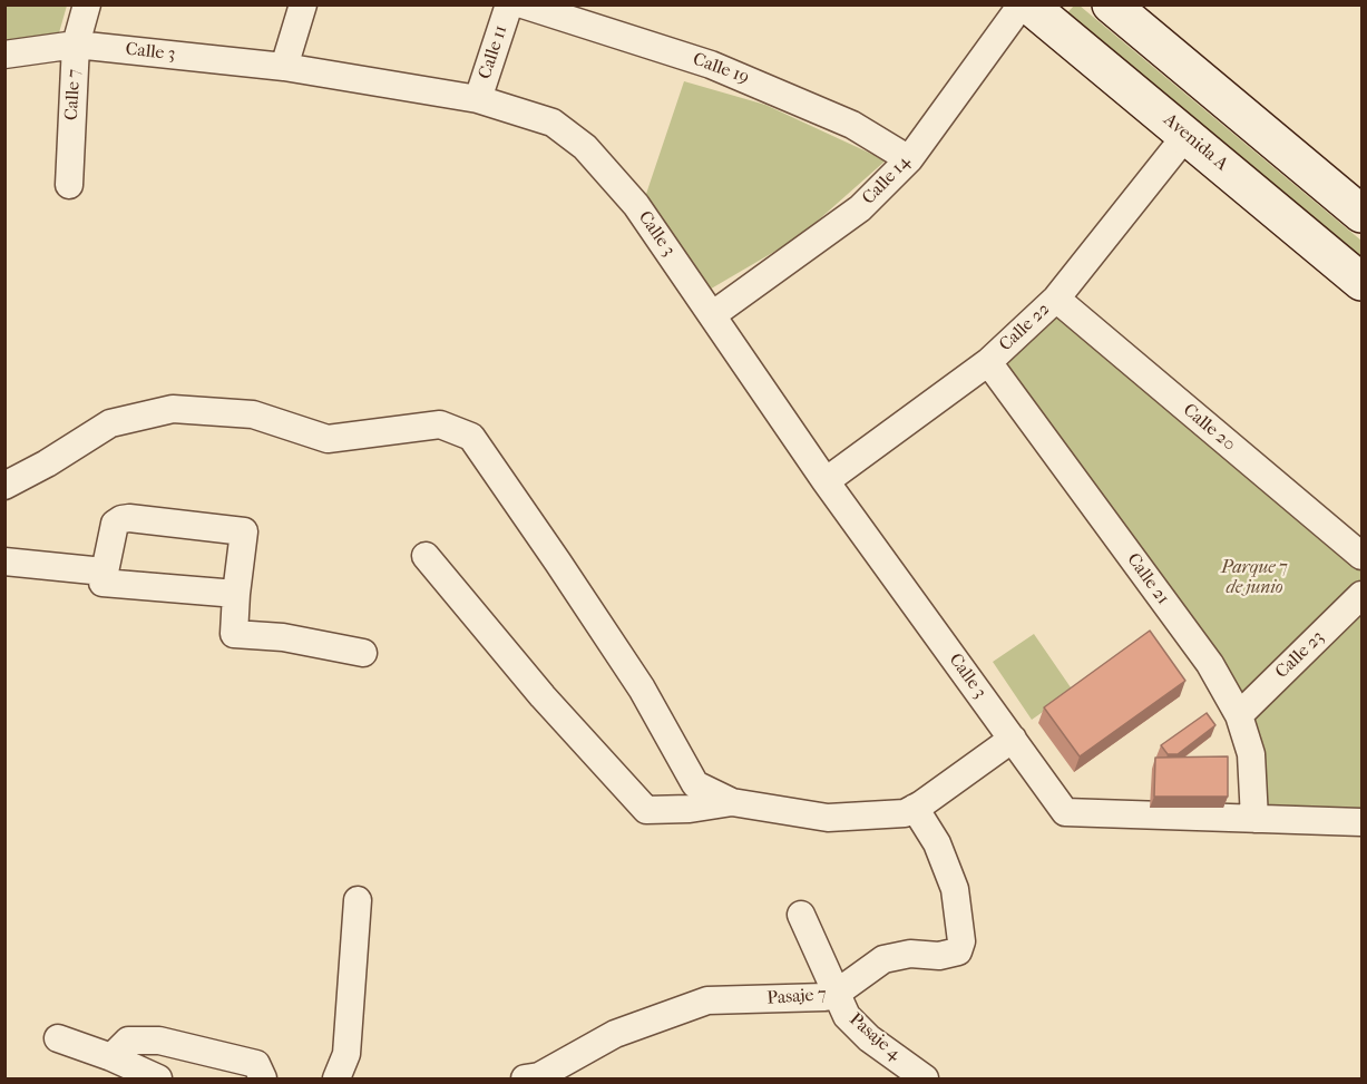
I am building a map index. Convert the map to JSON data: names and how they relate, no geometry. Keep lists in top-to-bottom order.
{
  "streets": {
    "main road": ["Avenida A"],
    "street": [
      "Calle 3",
      "Calle 11",
      "Calle 19",
      "Calle 7",
      "Calle 14",
      "Calle 22",
      "Calle 20",
      "Calle 21",
      "Calle 23",
      "Pasaje 7",
      "Pasaje 4"
    ]
  },
  "crossings": [
    ["Calle 3", "Calle 11"],
    ["Calle 3", "Calle 7"],
    ["Calle 3", "Calle 14"],
    ["Calle 3", "Calle 22"],
    ["Calle 3", "Calle 21"],
    ["Calle 19", "Calle 14"],
    ["Avenida A", "Calle 22"],
    ["Calle 22", "Calle 20"],
    ["Calle 22", "Calle 21"],
    ["Calle 21", "Calle 23"],
    ["Pasaje 7", "Pasaje 4"]
  ],
  "parks": ["Parque 7 de junio"]
}
